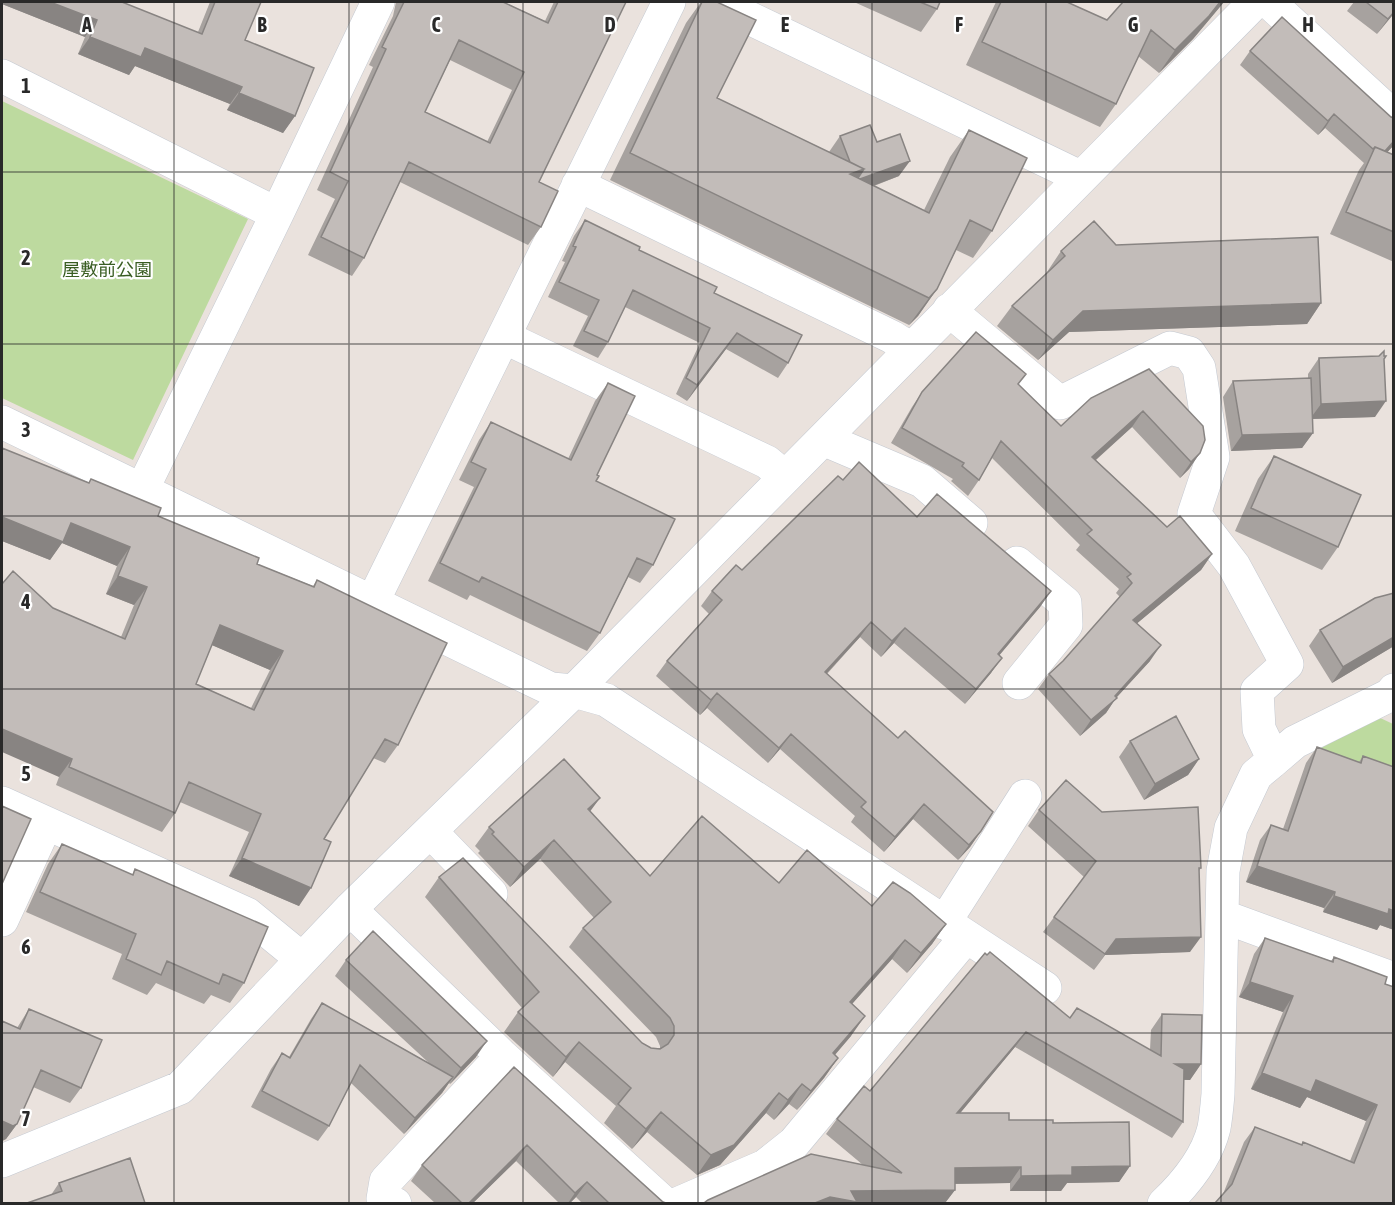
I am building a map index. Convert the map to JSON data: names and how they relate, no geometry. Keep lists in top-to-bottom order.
{
  "parks": ["屋敷前公園"],
  "grid": {
    "columns": [
      "A",
      "B",
      "C",
      "D",
      "E",
      "F",
      "G",
      "H"
    ],
    "rows": [
      "1",
      "2",
      "3",
      "4",
      "5",
      "6",
      "7"
    ]
  }
}
